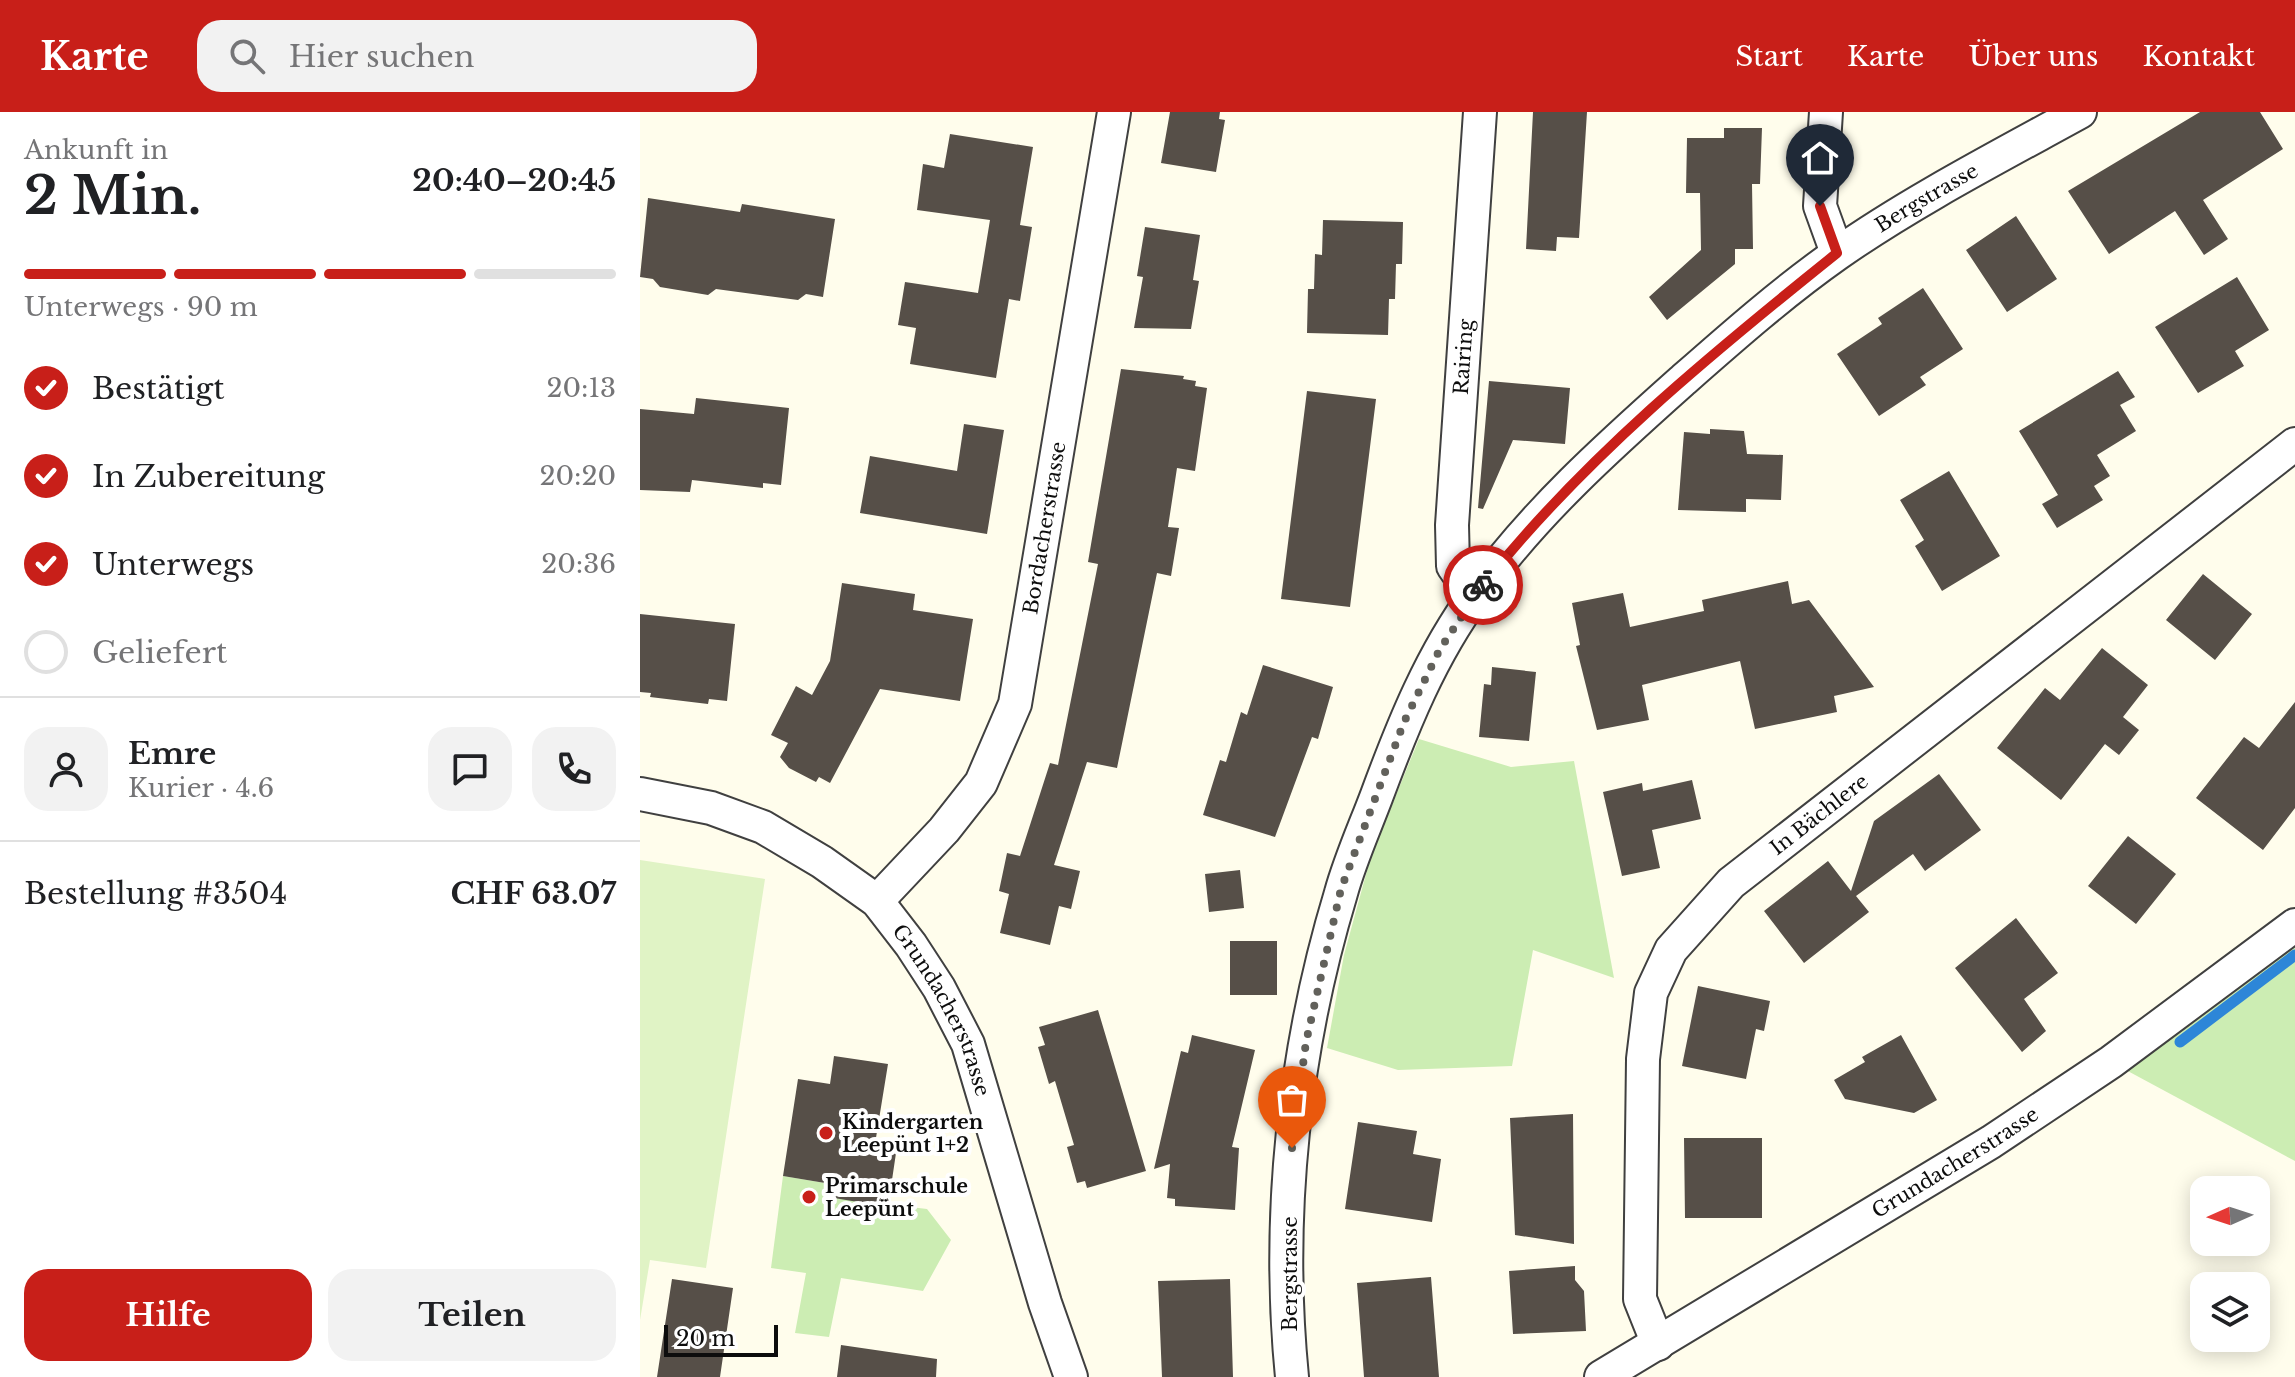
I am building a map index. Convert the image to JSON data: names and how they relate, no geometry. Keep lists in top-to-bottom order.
{
  "streets": {
    "street": [
      "Bergstrasse",
      "Rairing",
      "Bordacherstrasse",
      "In Bächlere",
      "Grundacherstrasse"
    ]
  },
  "crossings": [
    ["Bergstrasse", "Rairing"],
    ["Bordacherstrasse", "Grundacherstrasse"],
    ["In Bächlere", "Grundacherstrasse"]
  ],
  "places": ["Kindergarten Leepünt 1+2", "Primarschule Leepünt"],
  "scale_bar": "20 m",
  "north": "left",
  "page": {
    "header": "Karte",
    "search": "Hier suchen",
    "nav": [
      "Start",
      "Karte",
      "Über uns",
      "Kontakt"
    ],
    "heading": ["2 Min.", "Ankunft in", "20:40–20:45"],
    "panel": [
      "Emre",
      "Kurier · 4.6",
      "Bestellung #3504",
      "CHF 63.07"
    ],
    "bar": "Unterwegs · 90 m",
    "list": [
      ["Bestätigt", "20:13"],
      ["In Zubereitung", "20:20"],
      ["Unterwegs", "20:36"],
      "Geliefert"
    ],
    "buttons": ["Hilfe", "Teilen"],
    "scale": "20 m"
  }
}
